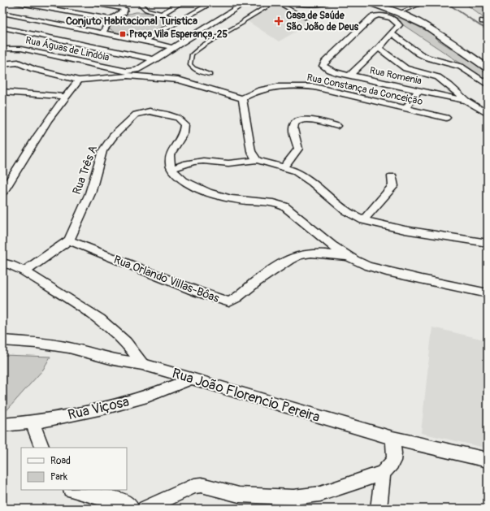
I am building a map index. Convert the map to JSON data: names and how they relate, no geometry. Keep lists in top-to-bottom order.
{
  "streets": {
    "street": [
      "Rua Águas de Lindóia",
      "Rua Romenia",
      "Rua Constança da Conceição",
      "Rua Três A",
      "Rua Orlando Villas-Bôas",
      "Rua João Florencio Pereira",
      "Rua Viçosa"
    ]
  },
  "crossings": [
    ["Rua Três A", "Rua Orlando Villas-Bôas"],
    ["Rua João Florencio Pereira", "Rua Viçosa"]
  ],
  "districts": ["Conjuto Habitacional Turistica"],
  "places": {
    "health": ["Casa de Saúde São João de Deus"],
    "transit": ["Praça Vila Esperança, 25"]
  },
  "legend": ["Road", "Park"]
}
